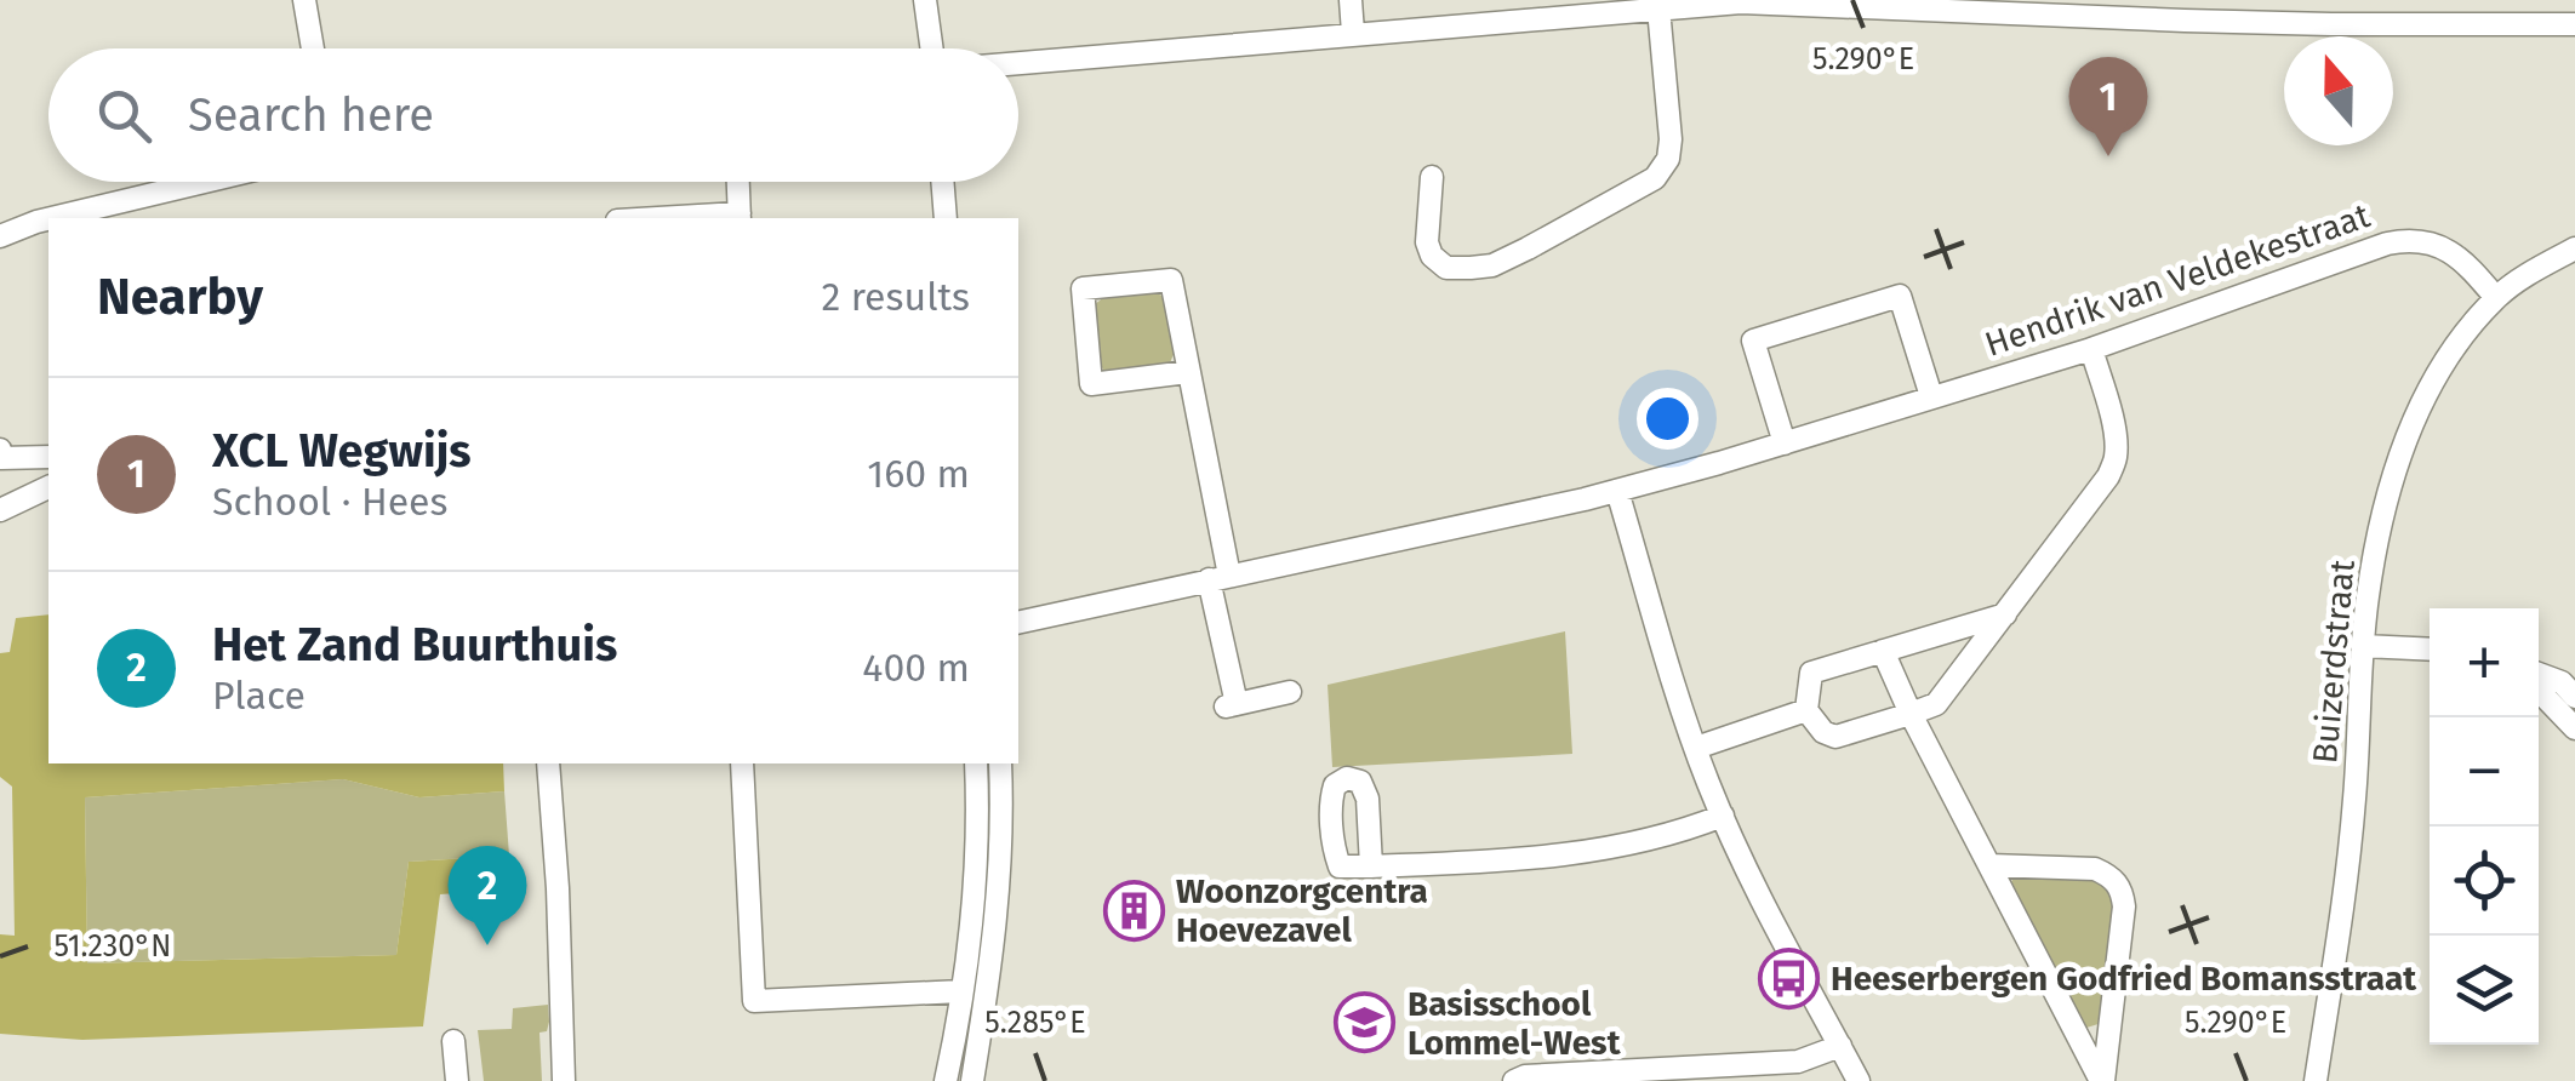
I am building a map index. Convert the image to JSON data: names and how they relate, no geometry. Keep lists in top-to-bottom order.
{
  "streets": {
    "street": ["Hendrik van Veldekestraat", "Buizerdstraat"]
  },
  "crossings": [
    ["Hendrik van Veldekestraat", "Buizerdstraat"]
  ],
  "places": {
    "building": ["Woonzorgcentra Hoevezavel"],
    "bus stop": ["Heeserbergen Godfried Bomansstraat"],
    "school or university": ["Basisschool Lommel-West"]
  },
  "north": "top",
  "page": {
    "search": "Search here",
    "pins": ["1", "2"],
    "heading": ["Nearby", "2 results"],
    "list": [
      {
        "mark": "1",
        "name": "XCL Wegwijs",
        "note": "School · Hees",
        "value": "160 m"
      },
      {
        "mark": "2",
        "name": "Het Zand Buurthuis",
        "note": "Place",
        "value": "400 m"
      }
    ],
    "map_buttons": ["+", "−"]
  },
  "coordinates": ["5.290°E", "51.230°N", "5.285°E"]
}
